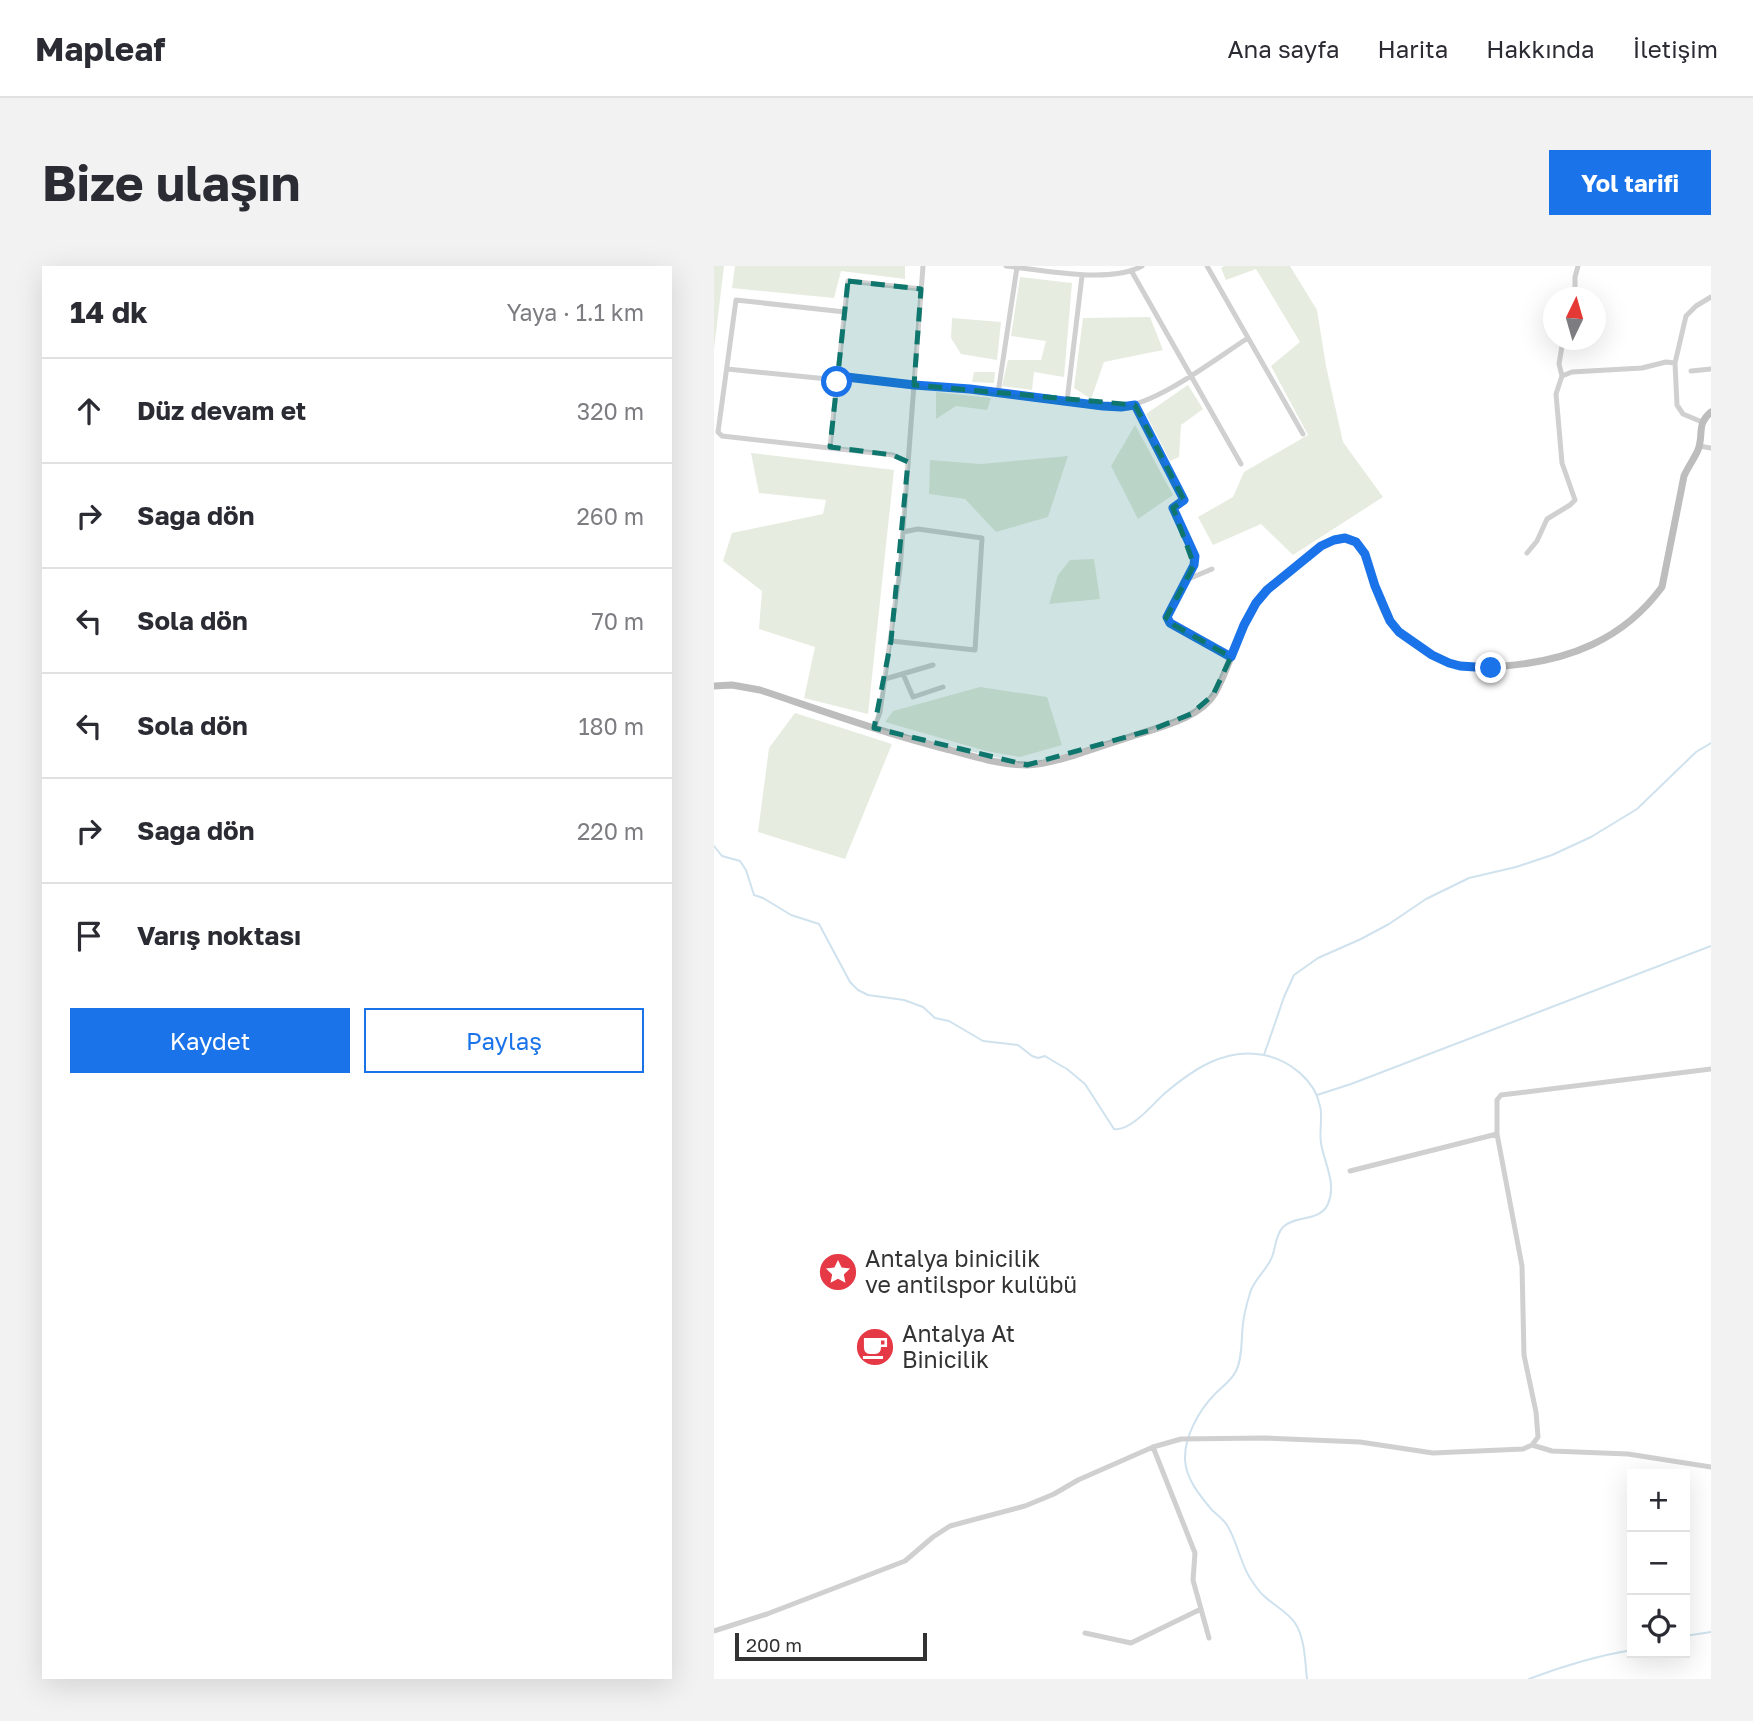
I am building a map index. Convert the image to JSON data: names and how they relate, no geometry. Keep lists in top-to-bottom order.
{
  "places": {
    "place": ["Antalya binicilik ve antilspor kulübü"],
    "cafe": ["Antalya At Binicilik"]
  },
  "scale_bar": "200 m",
  "north": "top",
  "page": {
    "header": "Mapleaf",
    "nav": [
      "Ana sayfa",
      "Harita",
      "Hakkında",
      "İletişim"
    ],
    "buttons": [
      "Yol tarifi",
      ["Kaydet", "Paylaş"]
    ],
    "title": "Bize ulaşın",
    "heading": ["14 dk", "Yaya · 1.1 km"],
    "list": [
      ["Düz devam et", "320 m"],
      ["Sağa dön", "260 m"],
      ["Sola dön", "70 m"],
      ["Sola dön", "180 m"],
      ["Sağa dön", "220 m"],
      "Varış noktası"
    ],
    "map_buttons": ["+", "−"],
    "scale": "200 m"
  }
}
